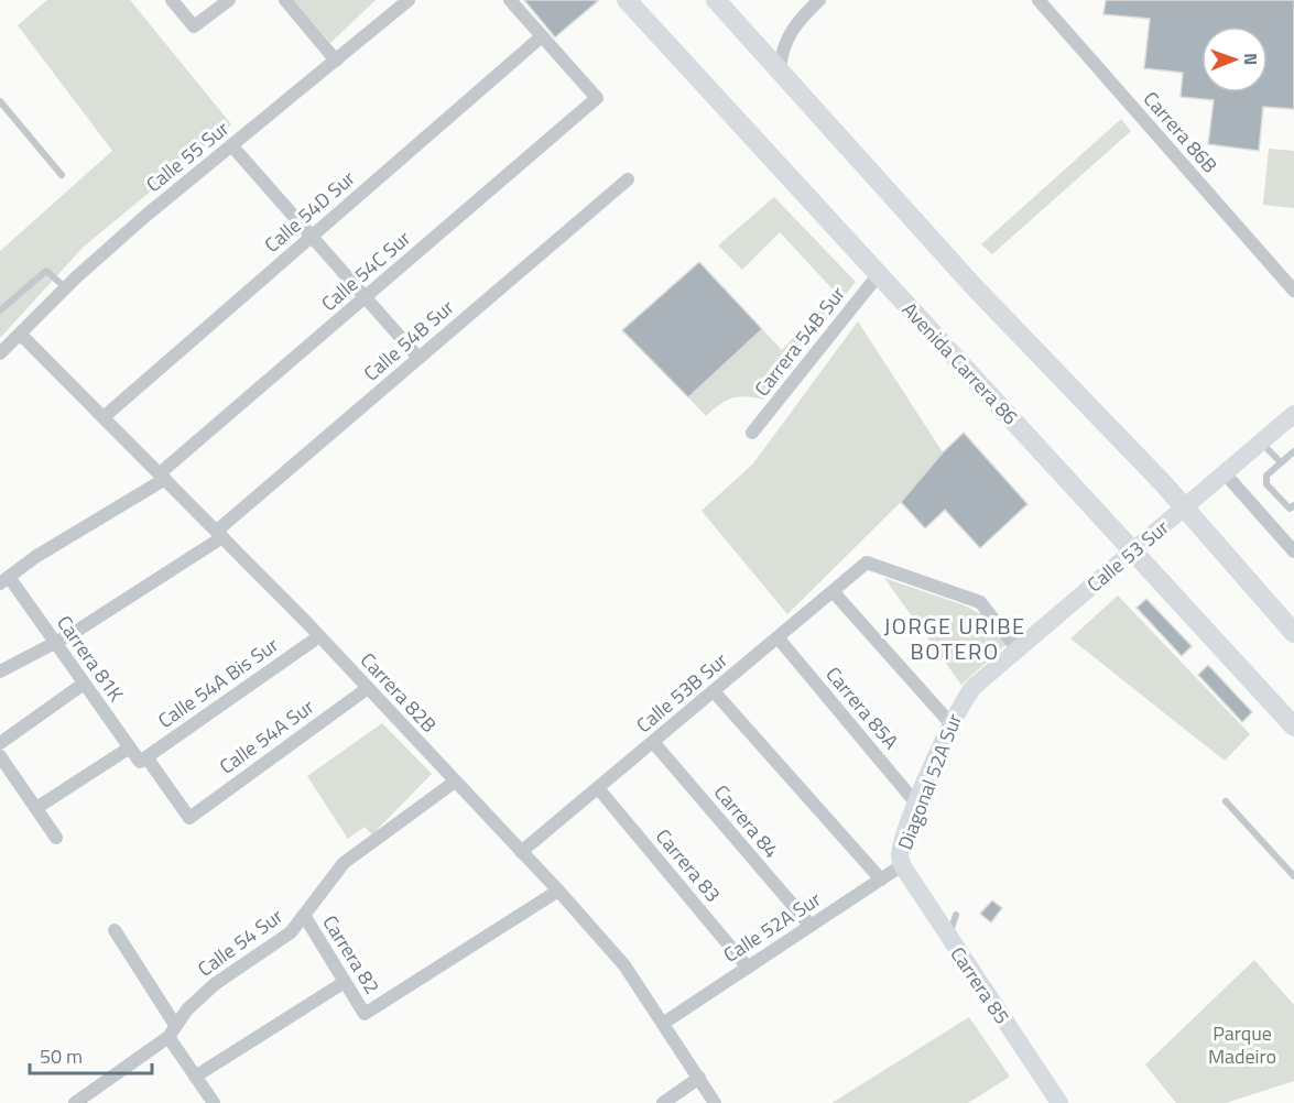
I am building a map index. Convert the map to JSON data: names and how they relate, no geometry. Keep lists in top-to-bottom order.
{
  "streets": {
    "main road": ["Avenida Carrera 86"],
    "street": [
      "Carrera 86B",
      "Calle 55 Sur",
      "Calle 54D Sur",
      "Calle 54C Sur",
      "Calle 54B Sur",
      "Carrera 54B Sur",
      "Calle 53 Sur",
      "Carrera 81K",
      "Calle 54A Bis Sur",
      "Carrera 82B",
      "Calle 53B Sur",
      "Carrera 85A",
      "Calle 54A Sur",
      "Diagonal 52A Sur",
      "Carrera 84",
      "Carrera 83",
      "Calle 52A Sur",
      "Calle 54 Sur",
      "Carrera 82",
      "Carrera 85"
    ]
  },
  "crossings": [
    ["Calle 55 Sur", "Carrera 82B"],
    ["Calle 54D Sur", "Calle 54C Sur"],
    ["Calle 54D Sur", "Carrera 82B"],
    ["Calle 54C Sur", "Carrera 81K"],
    ["Calle 54C Sur", "Carrera 82B"],
    ["Calle 54B Sur", "Carrera 81K"],
    ["Calle 54B Sur", "Carrera 82B"],
    ["Carrera 54B Sur", "Avenida Carrera 86"],
    ["Avenida Carrera 86", "Calle 53 Sur"],
    ["Calle 53 Sur", "Calle 53B Sur"],
    ["Calle 53 Sur", "Diagonal 52A Sur"],
    ["Carrera 81K", "Calle 54A Bis Sur"],
    ["Carrera 81K", "Calle 54A Sur"],
    ["Calle 54A Bis Sur", "Carrera 82B"],
    ["Carrera 82B", "Calle 53B Sur"],
    ["Carrera 82B", "Calle 54A Sur"],
    ["Carrera 82B", "Calle 52A Sur"],
    ["Carrera 82B", "Calle 54 Sur"],
    ["Carrera 82B", "Carrera 82"],
    ["Calle 53B Sur", "Carrera 85A"],
    ["Calle 53B Sur", "Carrera 84"],
    ["Calle 53B Sur", "Carrera 83"],
    ["Carrera 85A", "Diagonal 52A Sur"],
    ["Diagonal 52A Sur", "Calle 52A Sur"],
    ["Diagonal 52A Sur", "Carrera 85"],
    ["Carrera 84", "Calle 52A Sur"],
    ["Carrera 83", "Calle 52A Sur"],
    ["Calle 52A Sur", "Carrera 85"],
    ["Calle 54 Sur", "Carrera 82"]
  ],
  "districts": ["JORGE URIBE BOTERO"],
  "parks": ["Parque Madeiro"],
  "scale_bar": "50 m",
  "north": "right"
}
